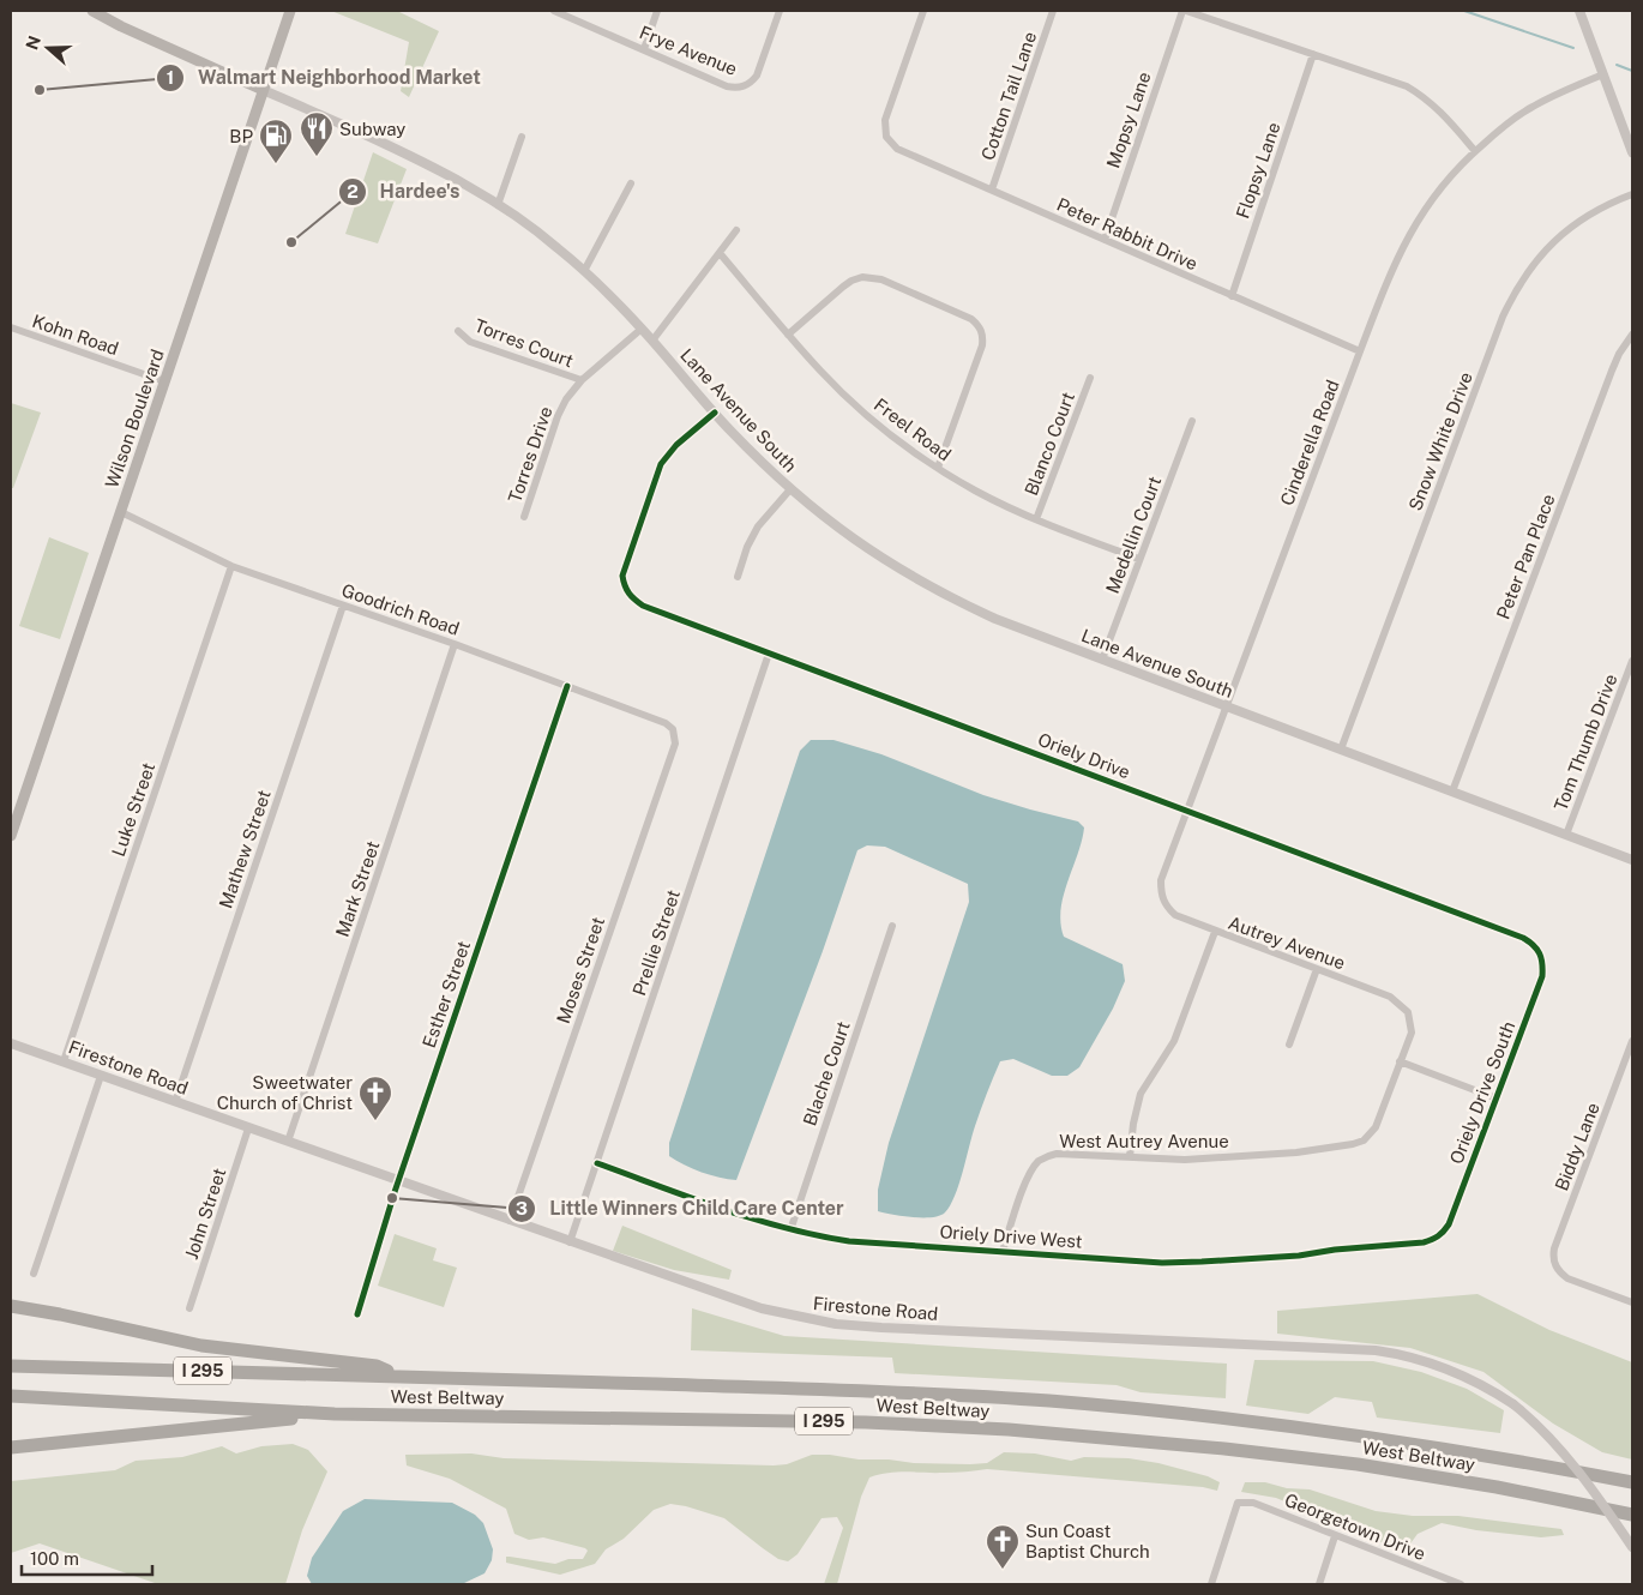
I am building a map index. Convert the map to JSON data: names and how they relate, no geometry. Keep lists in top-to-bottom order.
{
  "streets": {
    "highway": ["I 295", "West Beltway"],
    "main road": ["Lane Avenue South", "Wilson Boulevard"],
    "street": [
      "Frye Avenue",
      "Cotton Tail Lane",
      "Mopsy Lane",
      "Flopsy Lane",
      "Peter Rabbit Drive",
      "Kohn Road",
      "Torres Court",
      "Freel Road",
      "Snow White Drive",
      "Cinderella Road",
      "Blanco Court",
      "Torres Drive",
      "Medellin Court",
      "Peter Pan Place",
      "Goodrich Road",
      "Tom Thumb Drive",
      "Oriely Drive",
      "Luke Street",
      "Mathew Street",
      "Mark Street",
      "Prellie Street",
      "Autrey Avenue",
      "Moses Street",
      "Esther Street",
      "Firestone Road",
      "Blache Court",
      "Oriely Drive South",
      "West Autrey Avenue",
      "Biddy Lane",
      "John Street",
      "Oriely Drive West",
      "Georgetown Drive"
    ]
  },
  "crossings": [
    ["Cotton Tail Lane", "Peter Rabbit Drive"],
    ["Mopsy Lane", "Peter Rabbit Drive"],
    ["Flopsy Lane", "Peter Rabbit Drive"],
    ["Peter Rabbit Drive", "Cinderella Road"],
    ["Kohn Road", "Wilson Boulevard"],
    ["Torres Court", "Torres Drive"],
    ["Lane Avenue South", "Wilson Boulevard"],
    ["Lane Avenue South", "Snow White Drive"],
    ["Lane Avenue South", "Cinderella Road"],
    ["Lane Avenue South", "Torres Drive"],
    ["Lane Avenue South", "Medellin Court"],
    ["Lane Avenue South", "Peter Pan Place"],
    ["Lane Avenue South", "Tom Thumb Drive"],
    ["Lane Avenue South", "Oriely Drive"],
    ["Wilson Boulevard", "Goodrich Road"],
    ["Freel Road", "Blanco Court"],
    ["Freel Road", "Medellin Court"],
    ["Cinderella Road", "Oriely Drive"],
    ["Cinderella Road", "Autrey Avenue"],
    ["Goodrich Road", "Luke Street"],
    ["Goodrich Road", "Mathew Street"],
    ["Goodrich Road", "Mark Street"],
    ["Goodrich Road", "Moses Street"],
    ["Goodrich Road", "Esther Street"],
    ["Oriely Drive", "Prellie Street"],
    ["Oriely Drive", "Oriely Drive South"],
    ["Luke Street", "Firestone Road"],
    ["Mathew Street", "Firestone Road"],
    ["Mark Street", "Firestone Road"],
    ["Prellie Street", "Firestone Road"],
    ["Prellie Street", "Oriely Drive West"],
    ["Autrey Avenue", "West Autrey Avenue"],
    ["Moses Street", "Firestone Road"],
    ["Esther Street", "Firestone Road"],
    ["Firestone Road", "John Street"],
    ["Blache Court", "Oriely Drive West"],
    ["Oriely Drive South", "Oriely Drive West"],
    ["West Autrey Avenue", "Oriely Drive West"]
  ],
  "places": {
    "other": ["Walmart Neighborhood Market", "Hardee's", "Little Winners Child Care Center"],
    "restaurant": ["Subway"],
    "fuel station": ["BP"],
    "church": ["Sweetwater Church of Christ", "Sun Coast Baptist Church"]
  },
  "scale_bar": "100 m",
  "north": "left"
}
